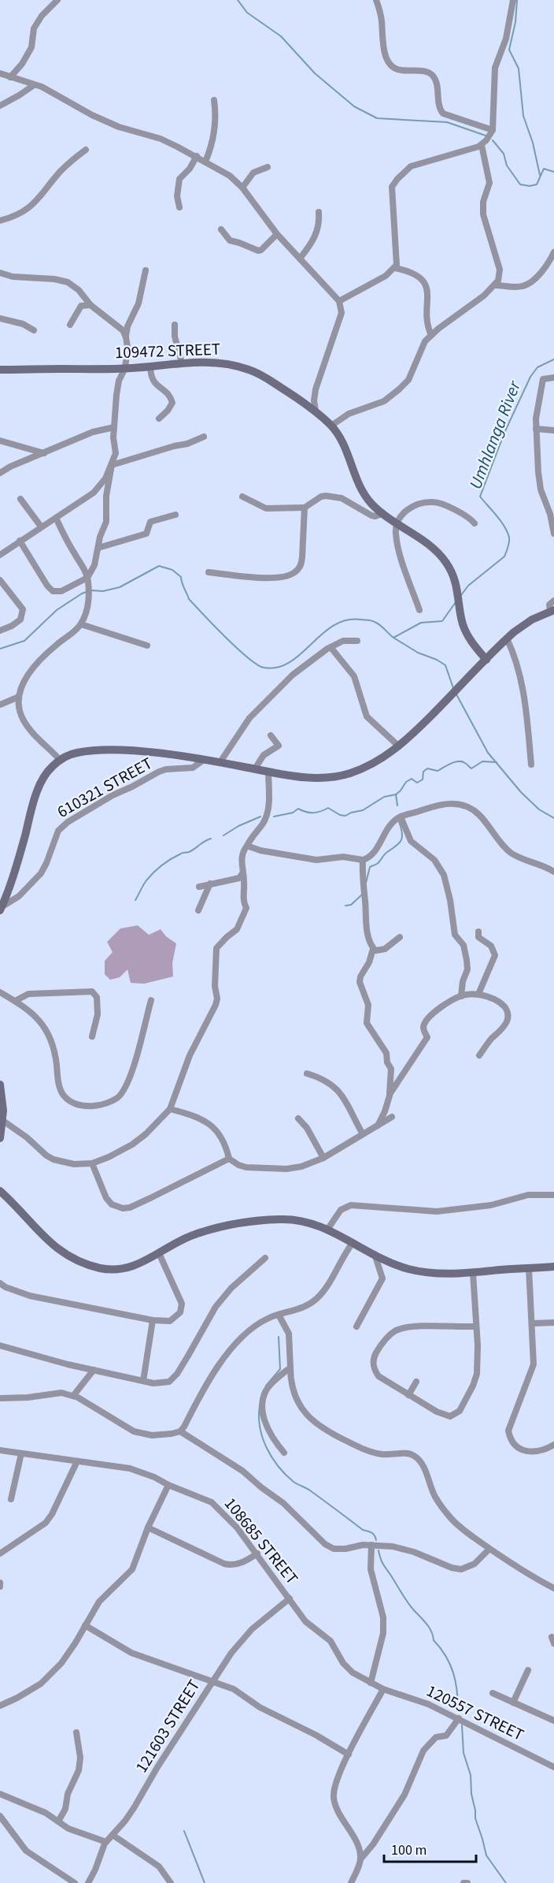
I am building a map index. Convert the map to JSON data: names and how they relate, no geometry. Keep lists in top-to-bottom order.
{
  "streets": {
    "street": [
      "109472 STREET",
      "610321 STREET",
      "108685 STREET",
      "120557 STREET",
      "121603 STREET"
    ]
  },
  "crossings": [
    ["108685 STREET", "120557 STREET"],
    ["108685 STREET", "121603 STREET"]
  ],
  "water": ["Umhlanga River"],
  "scale_bar": "100 m"
}
